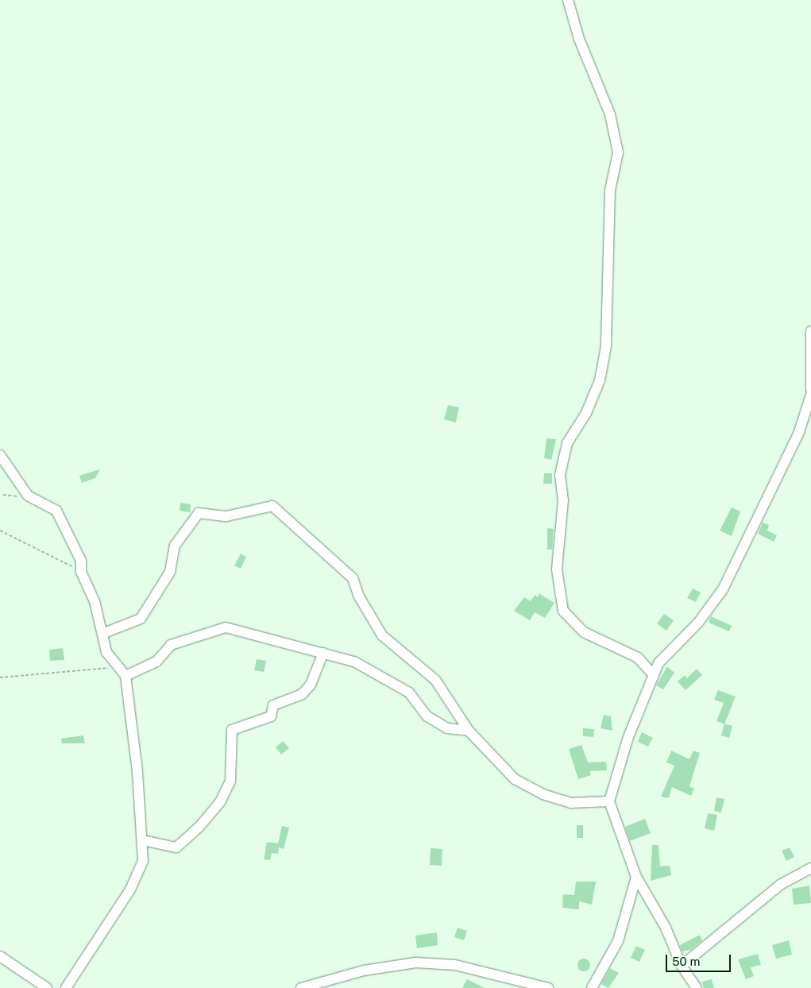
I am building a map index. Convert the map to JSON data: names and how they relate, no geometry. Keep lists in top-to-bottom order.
{
  "scale_bar": "50 m"
}
